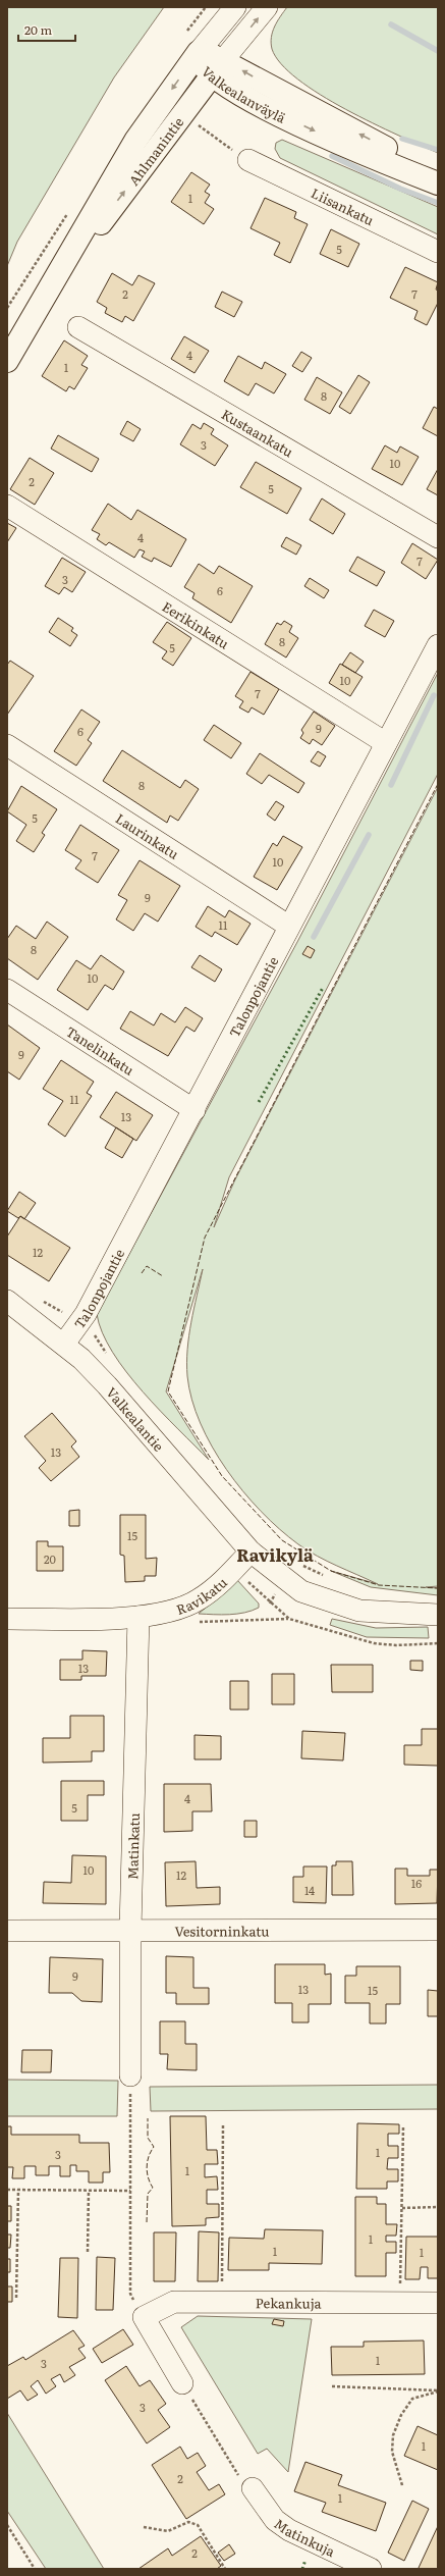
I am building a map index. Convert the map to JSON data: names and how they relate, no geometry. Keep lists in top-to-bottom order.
{
  "streets": {
    "main road": ["Valkealanväylä", "Ahlmanintie"],
    "street": [
      "Liisankatu",
      "Kustaankatu",
      "Eerikinkatu",
      "Laurinkatu",
      "Talonpojantie",
      "Tanelinkatu",
      "Valkealantie",
      "Ravikatu",
      "Matinkatu",
      "Vesitorninkatu",
      "Pekankuja",
      "Matinkuja"
    ]
  },
  "crossings": [
    ["Valkealanväylä", "Ahlmanintie"],
    ["Eerikinkatu", "Talonpojantie"],
    ["Laurinkatu", "Talonpojantie"],
    ["Talonpojantie", "Tanelinkatu"],
    ["Talonpojantie", "Valkealantie"],
    ["Valkealantie", "Ravikatu"],
    ["Ravikatu", "Matinkatu"],
    ["Matinkatu", "Vesitorninkatu"]
  ],
  "districts": ["Ravikylä"],
  "house_numbers": [
    "1",
    "5",
    "2",
    "7",
    "4",
    "1",
    "8",
    "3",
    "10",
    "2",
    "5",
    "4",
    "7",
    "3",
    "6",
    "8",
    "5",
    "10",
    "7",
    "9",
    "6",
    "8",
    "5",
    "7",
    "10",
    "9",
    "11",
    "8",
    "10",
    "9",
    "11",
    "13",
    "12",
    "13",
    "15",
    "20",
    "13",
    "4",
    "5",
    "10",
    "12",
    "16",
    "14",
    "9",
    "13",
    "15",
    "1",
    "3",
    "1",
    "1",
    "1",
    "1",
    "1",
    "3",
    "3",
    "1",
    "2",
    "1",
    "2"
  ],
  "scale_bar": "20 m"
}
